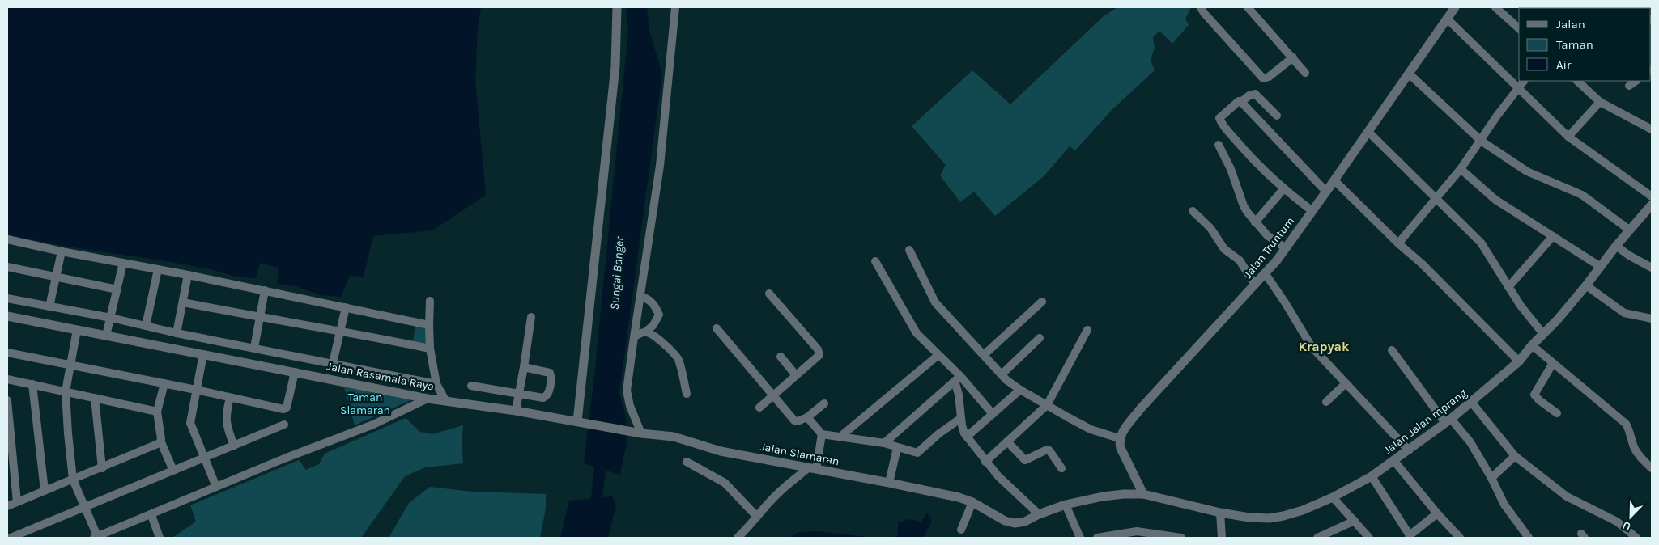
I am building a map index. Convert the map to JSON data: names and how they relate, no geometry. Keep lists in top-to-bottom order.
{
  "streets": {
    "street": [
      "Jalan Truntum",
      "Jalan Rasamala Raya",
      "Jalan Jalan mprang",
      "Jalan Slamaran"
    ]
  },
  "crossings": [
    ["Jalan Rasamala Raya", "Jalan Slamaran"],
    ["Jalan Jalan mprang", "Jalan Slamaran"]
  ],
  "districts": ["Krapyak"],
  "water": ["Sungai Banger"],
  "parks": ["Taman Slamaran"],
  "legend": ["Jalan", "Taman", "Air"],
  "north": "bottom left"
}
